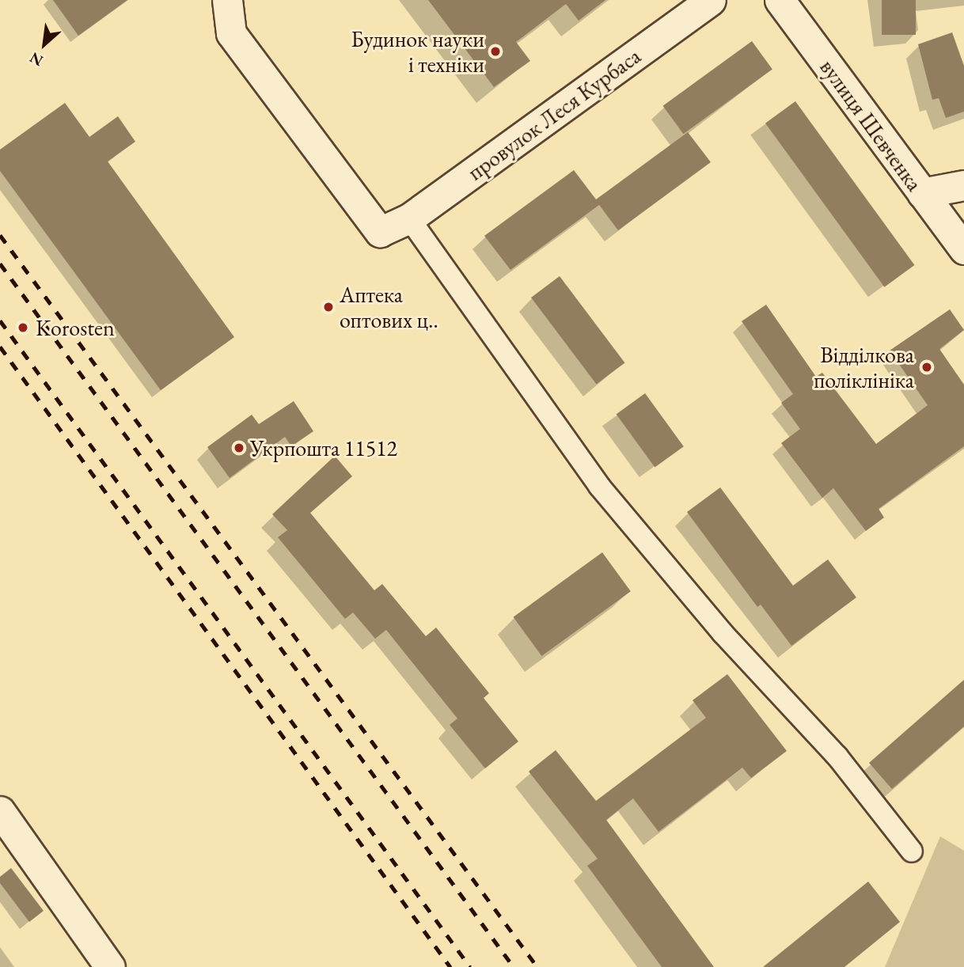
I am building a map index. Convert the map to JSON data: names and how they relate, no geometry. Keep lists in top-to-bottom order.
{
  "streets": {
    "street": ["провулок Леся Курбаса", "вулиця Шевченка"]
  },
  "places": [
    "Будинок науки і техніки",
    "Аптека оптових ц‥",
    "Korosten",
    "Відділкова поліклініка",
    "Укрпошта 11512"
  ],
  "north": "bottom left"
}
